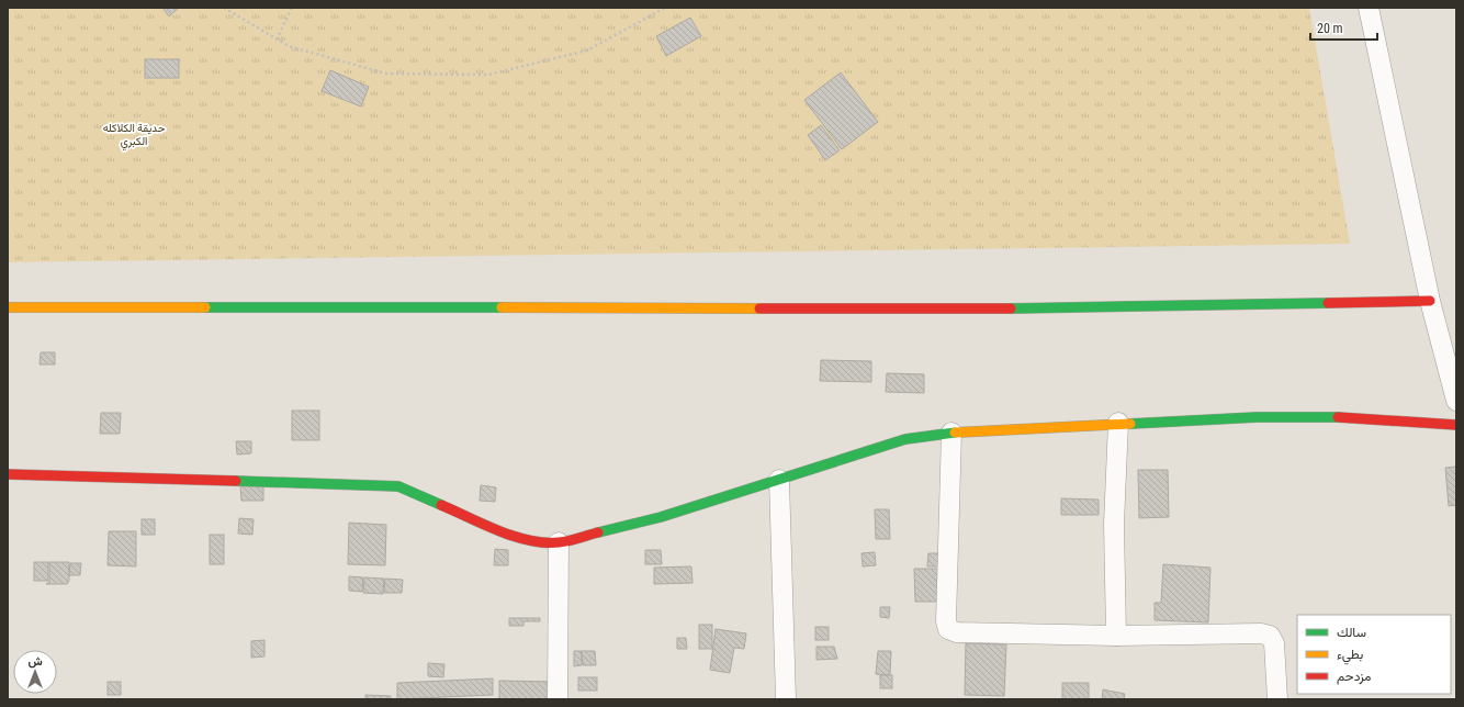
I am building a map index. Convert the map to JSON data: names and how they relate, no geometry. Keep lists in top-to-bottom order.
{
  "parks": ["حديقة الكلاكله الكبري"],
  "legend": ["سالك", "بطيء", "مزدحم"],
  "scale_bar": "20 m",
  "north": "top"
}
